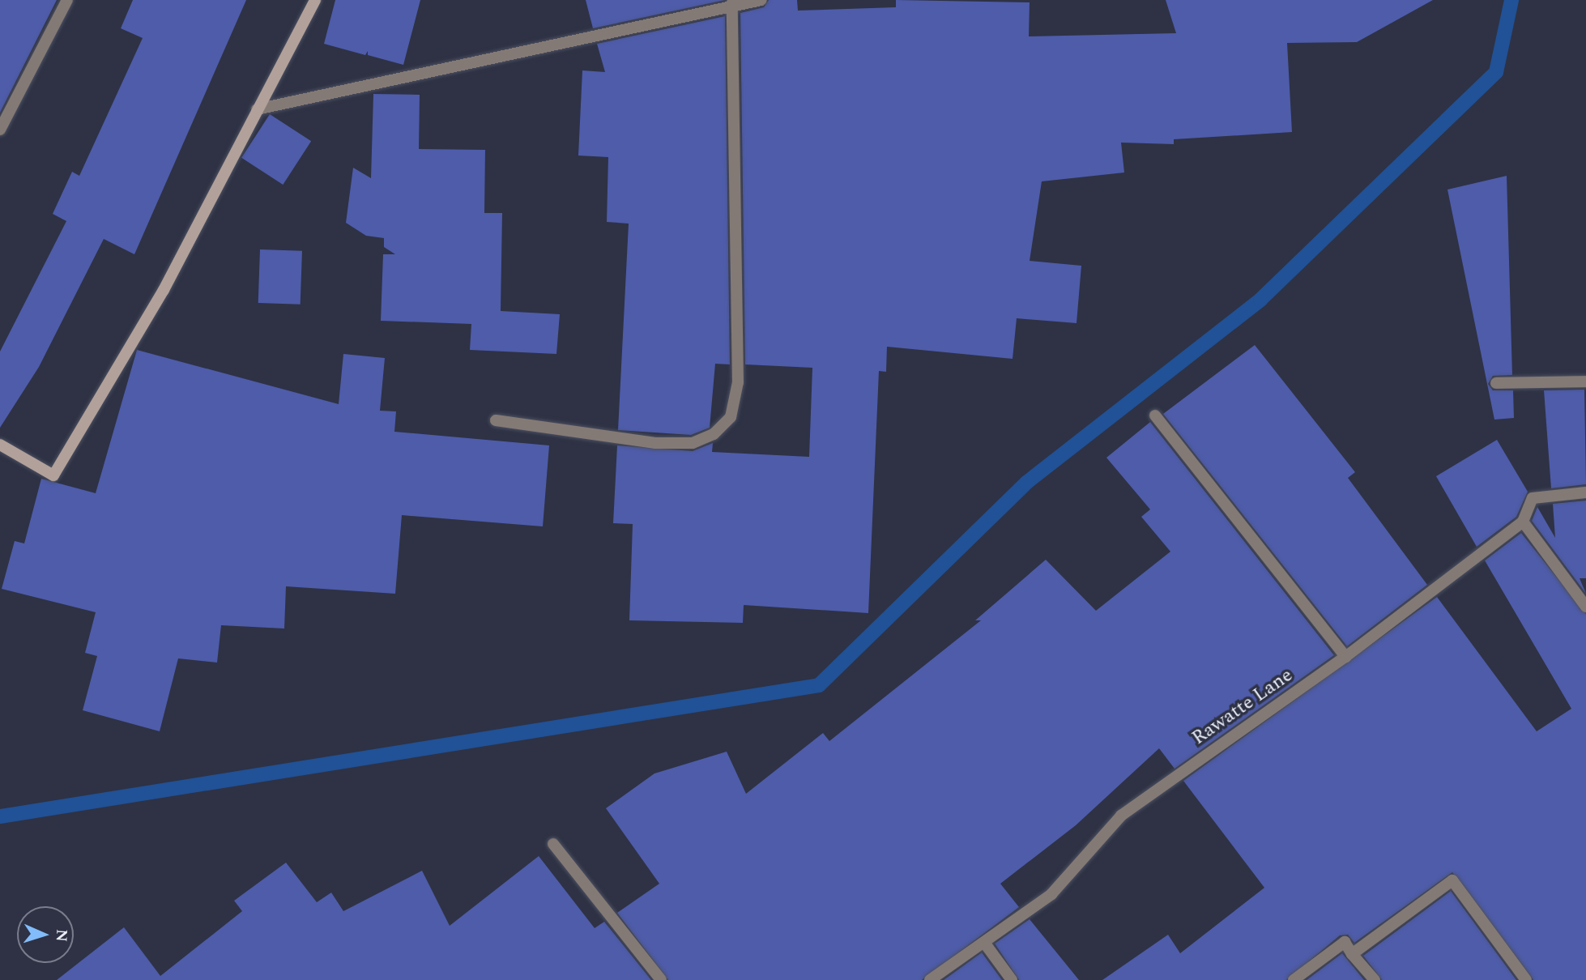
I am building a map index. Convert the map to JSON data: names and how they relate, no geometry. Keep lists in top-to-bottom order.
{
  "streets": {
    "street": ["Rawatte Lane"]
  },
  "north": "right"
}
